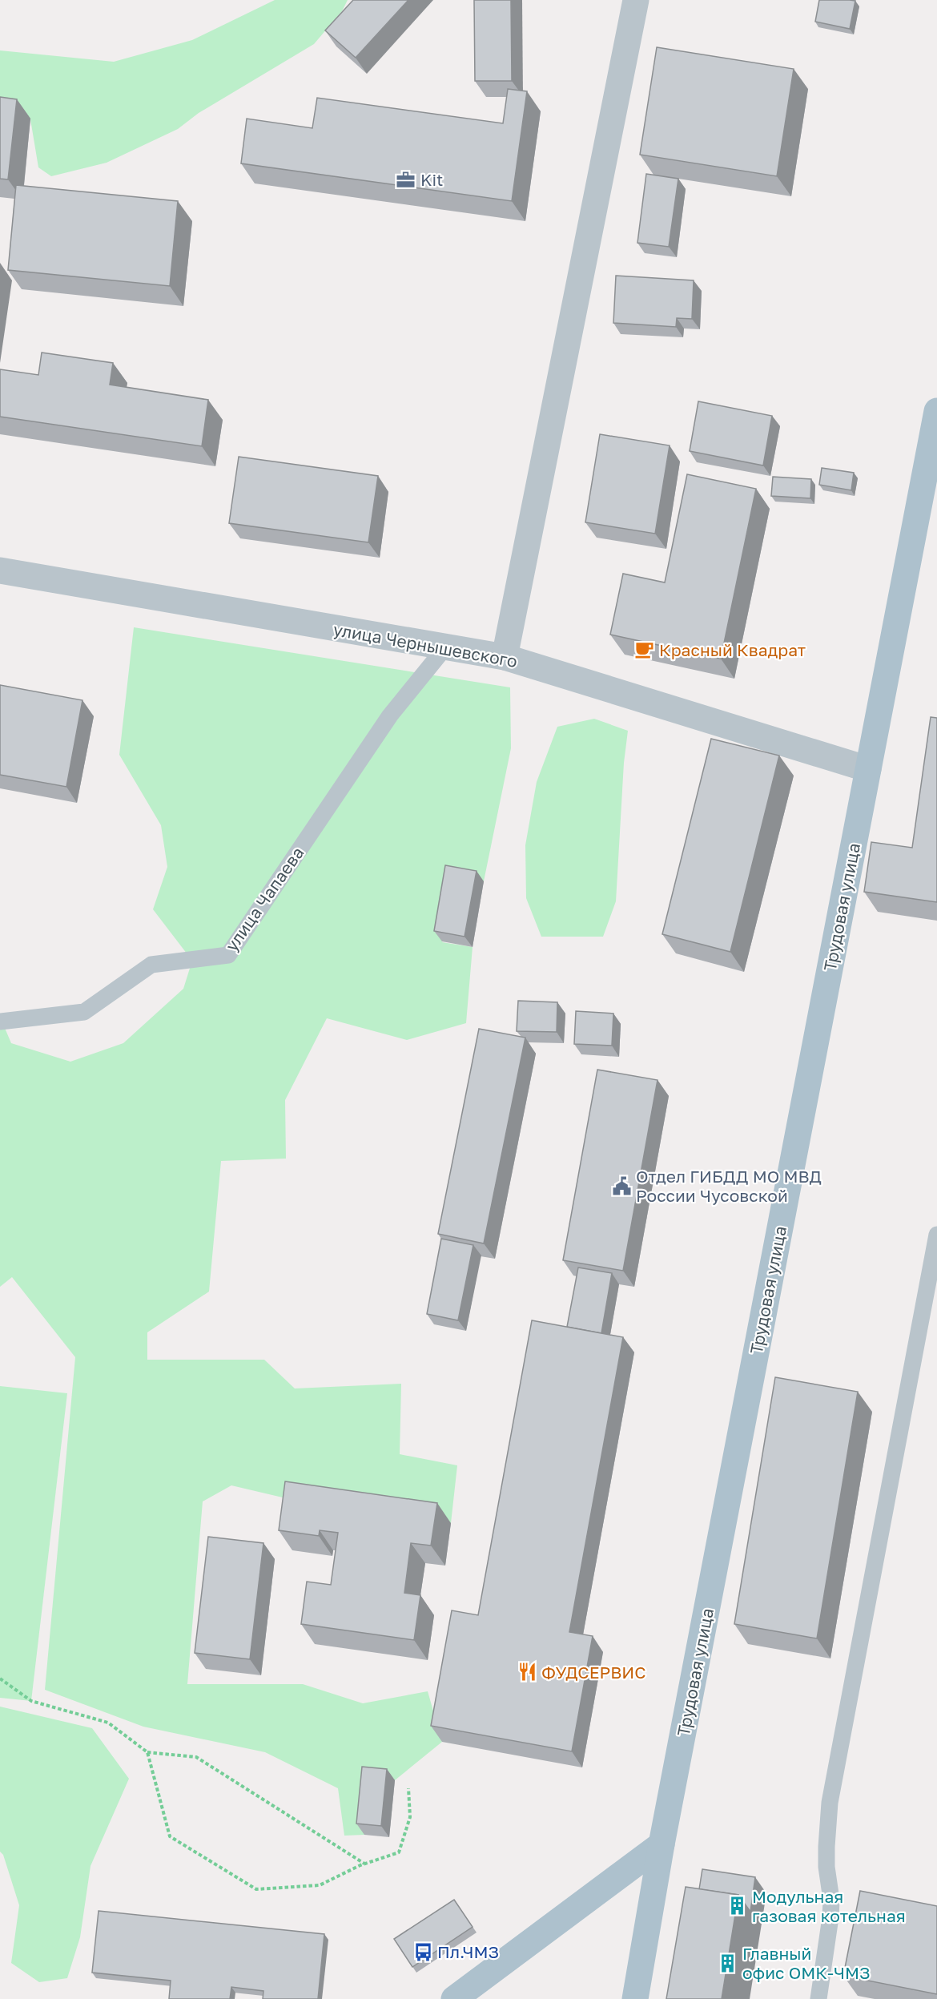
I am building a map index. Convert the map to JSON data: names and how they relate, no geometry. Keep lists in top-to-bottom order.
{
  "streets": {
    "main road": ["Трудовая улица"],
    "street": ["улица Чернышевского"],
    "lane": ["улица Чапаева"]
  },
  "crossings": [
    ["улица Чернышевского", "улица Чапаева"],
    ["улица Чернышевского", "Трудовая улица"]
  ],
  "places": {
    "office": ["Kit"],
    "cafe": ["Красный Квадрат"],
    "public building": ["Отдел ГИБДД МО МВД России Чусовской"],
    "restaurant": ["ФУДСЕРВИС"],
    "building": ["Модульная газовая котельная", "Главный офис ОМК-ЧМЗ"],
    "bus stop": ["Пл.ЧМЗ"]
  }
}
